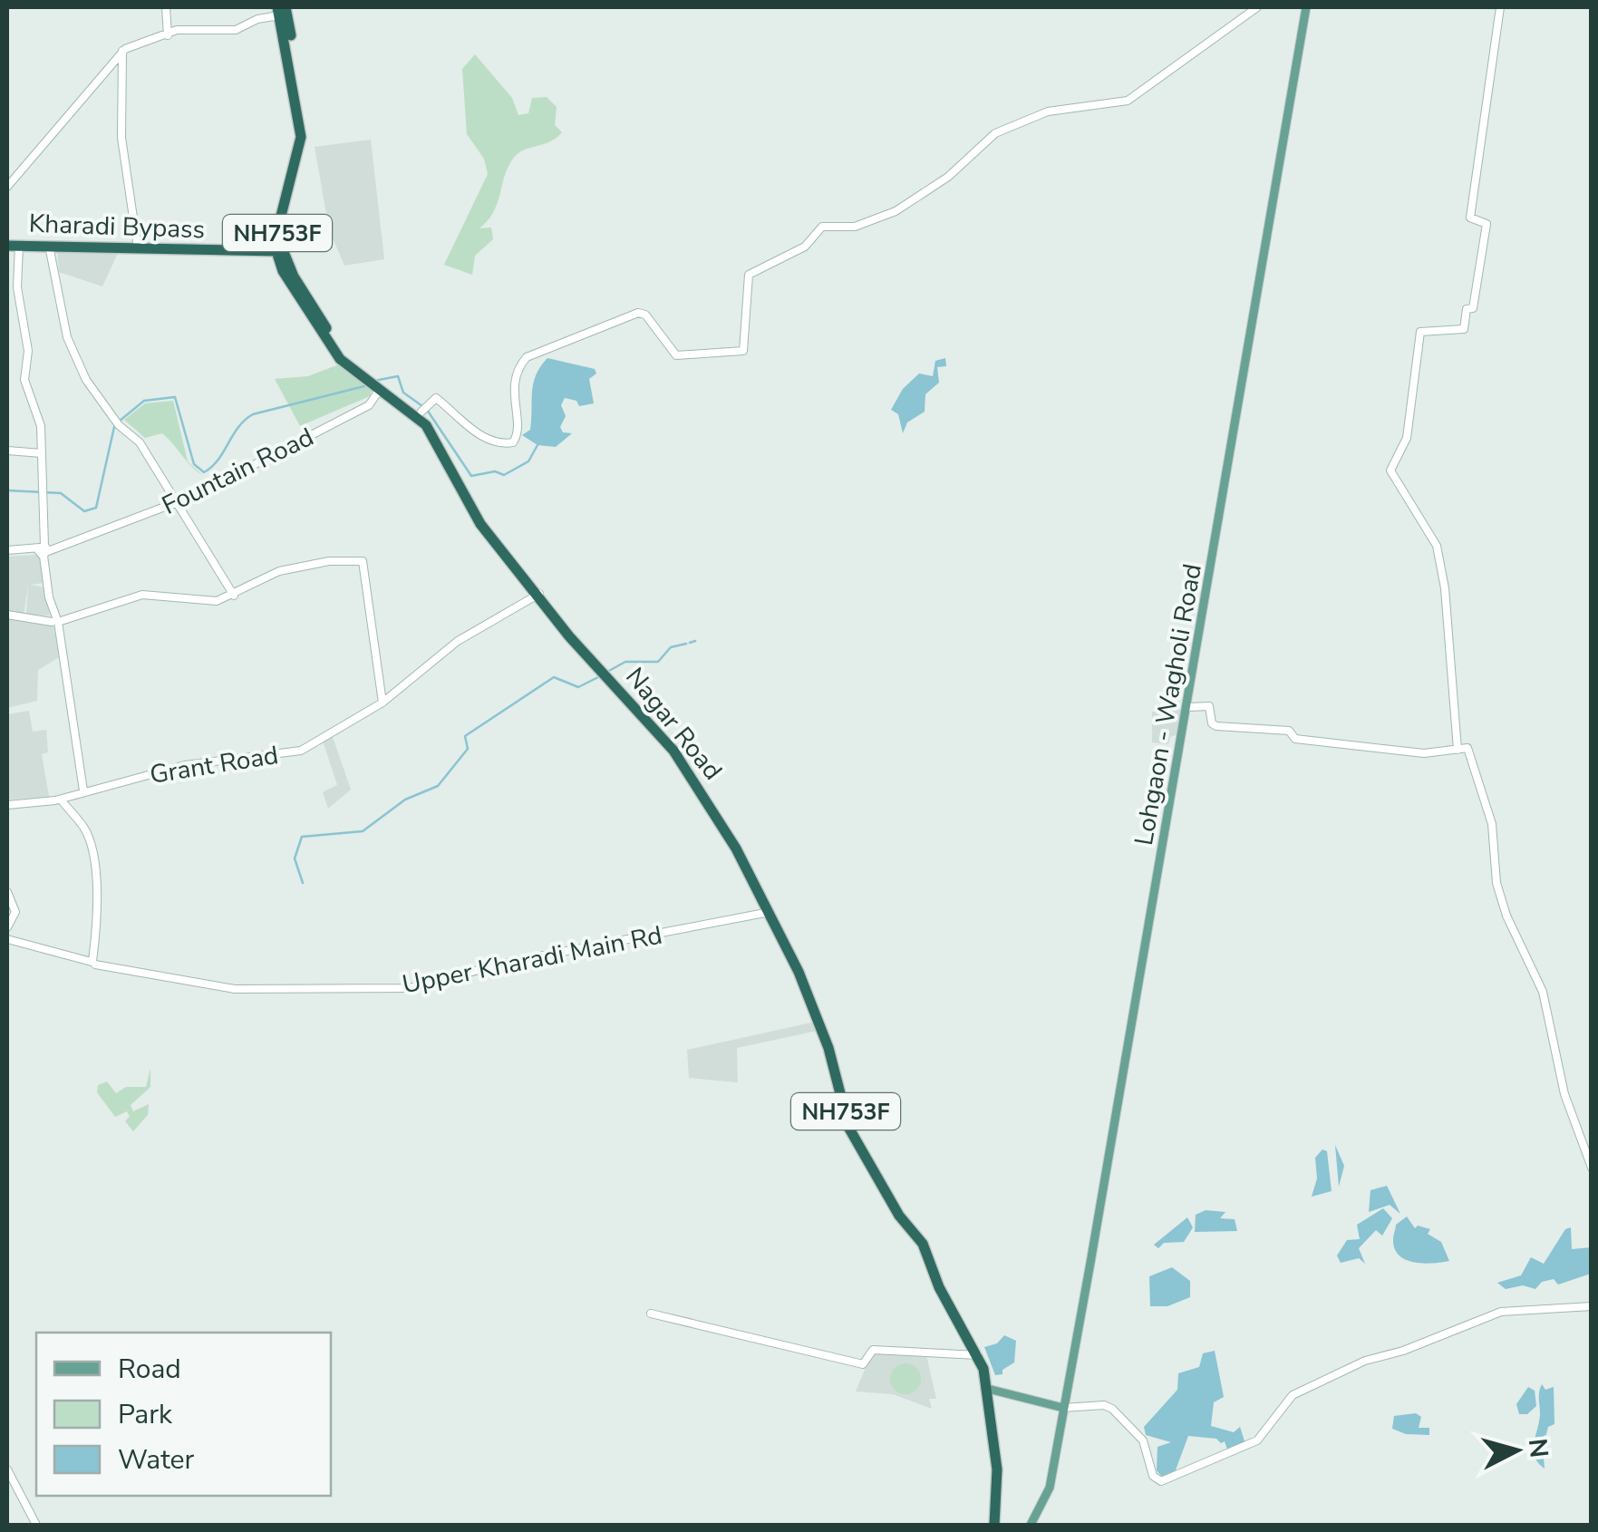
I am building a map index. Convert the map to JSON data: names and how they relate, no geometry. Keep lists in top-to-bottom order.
{
  "streets": {
    "highway": ["Kharadi Bypass", "NH753F", "Nagar Road"],
    "main road": ["Lohgaon - Wagholi Road"],
    "street": ["Fountain Road", "Grant Road", "Upper Kharadi Main Rd"]
  },
  "crossings": [
    ["Kharadi Bypass", "Nagar Road"],
    ["Fountain Road", "Nagar Road"],
    ["Nagar Road", "Grant Road"],
    ["Nagar Road", "Upper Kharadi Main Rd"]
  ],
  "legend": ["Road", "Park", "Water"],
  "north": "right"
}
